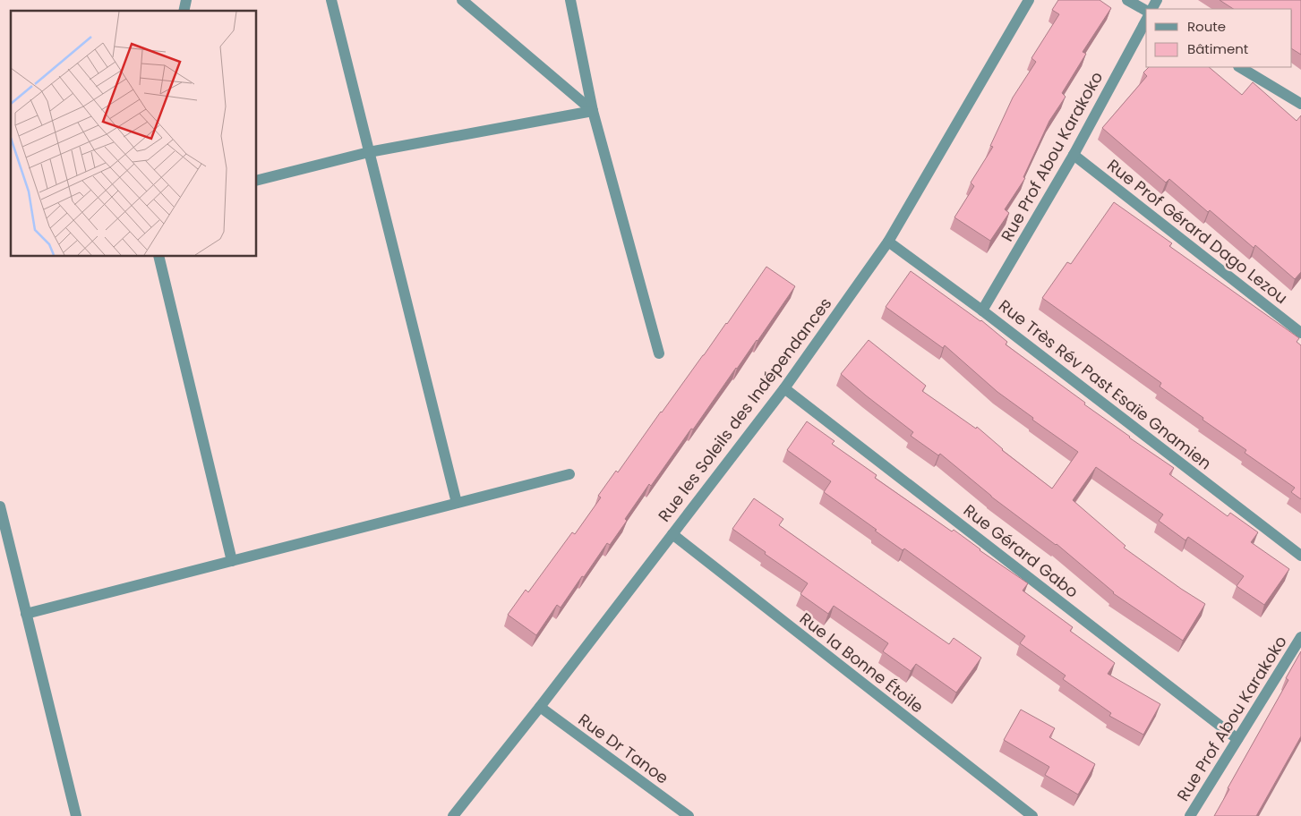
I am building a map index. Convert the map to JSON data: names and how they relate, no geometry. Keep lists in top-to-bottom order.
{
  "streets": {
    "street": [
      "Rue Prof Abou Karakoko",
      "Rue Prof Gérard Dago Lezou",
      "Rue Très Rév Past Esaïe Gnamien",
      "Rue les Soleils des Indépendances",
      "Rue Gérard Gabo",
      "Rue la Bonne Étoile",
      "Rue Dr Tanoe"
    ]
  },
  "crossings": [
    ["Rue Prof Abou Karakoko", "Rue Prof Gérard Dago Lezou"],
    ["Rue Prof Abou Karakoko", "Rue Très Rév Past Esaïe Gnamien"],
    ["Rue Prof Abou Karakoko", "Rue Gérard Gabo"],
    ["Rue Très Rév Past Esaïe Gnamien", "Rue les Soleils des Indépendances"],
    ["Rue les Soleils des Indépendances", "Rue Gérard Gabo"],
    ["Rue les Soleils des Indépendances", "Rue la Bonne Étoile"],
    ["Rue les Soleils des Indépendances", "Rue Dr Tanoe"]
  ],
  "legend": ["Route", "Bâtiment"]
}
